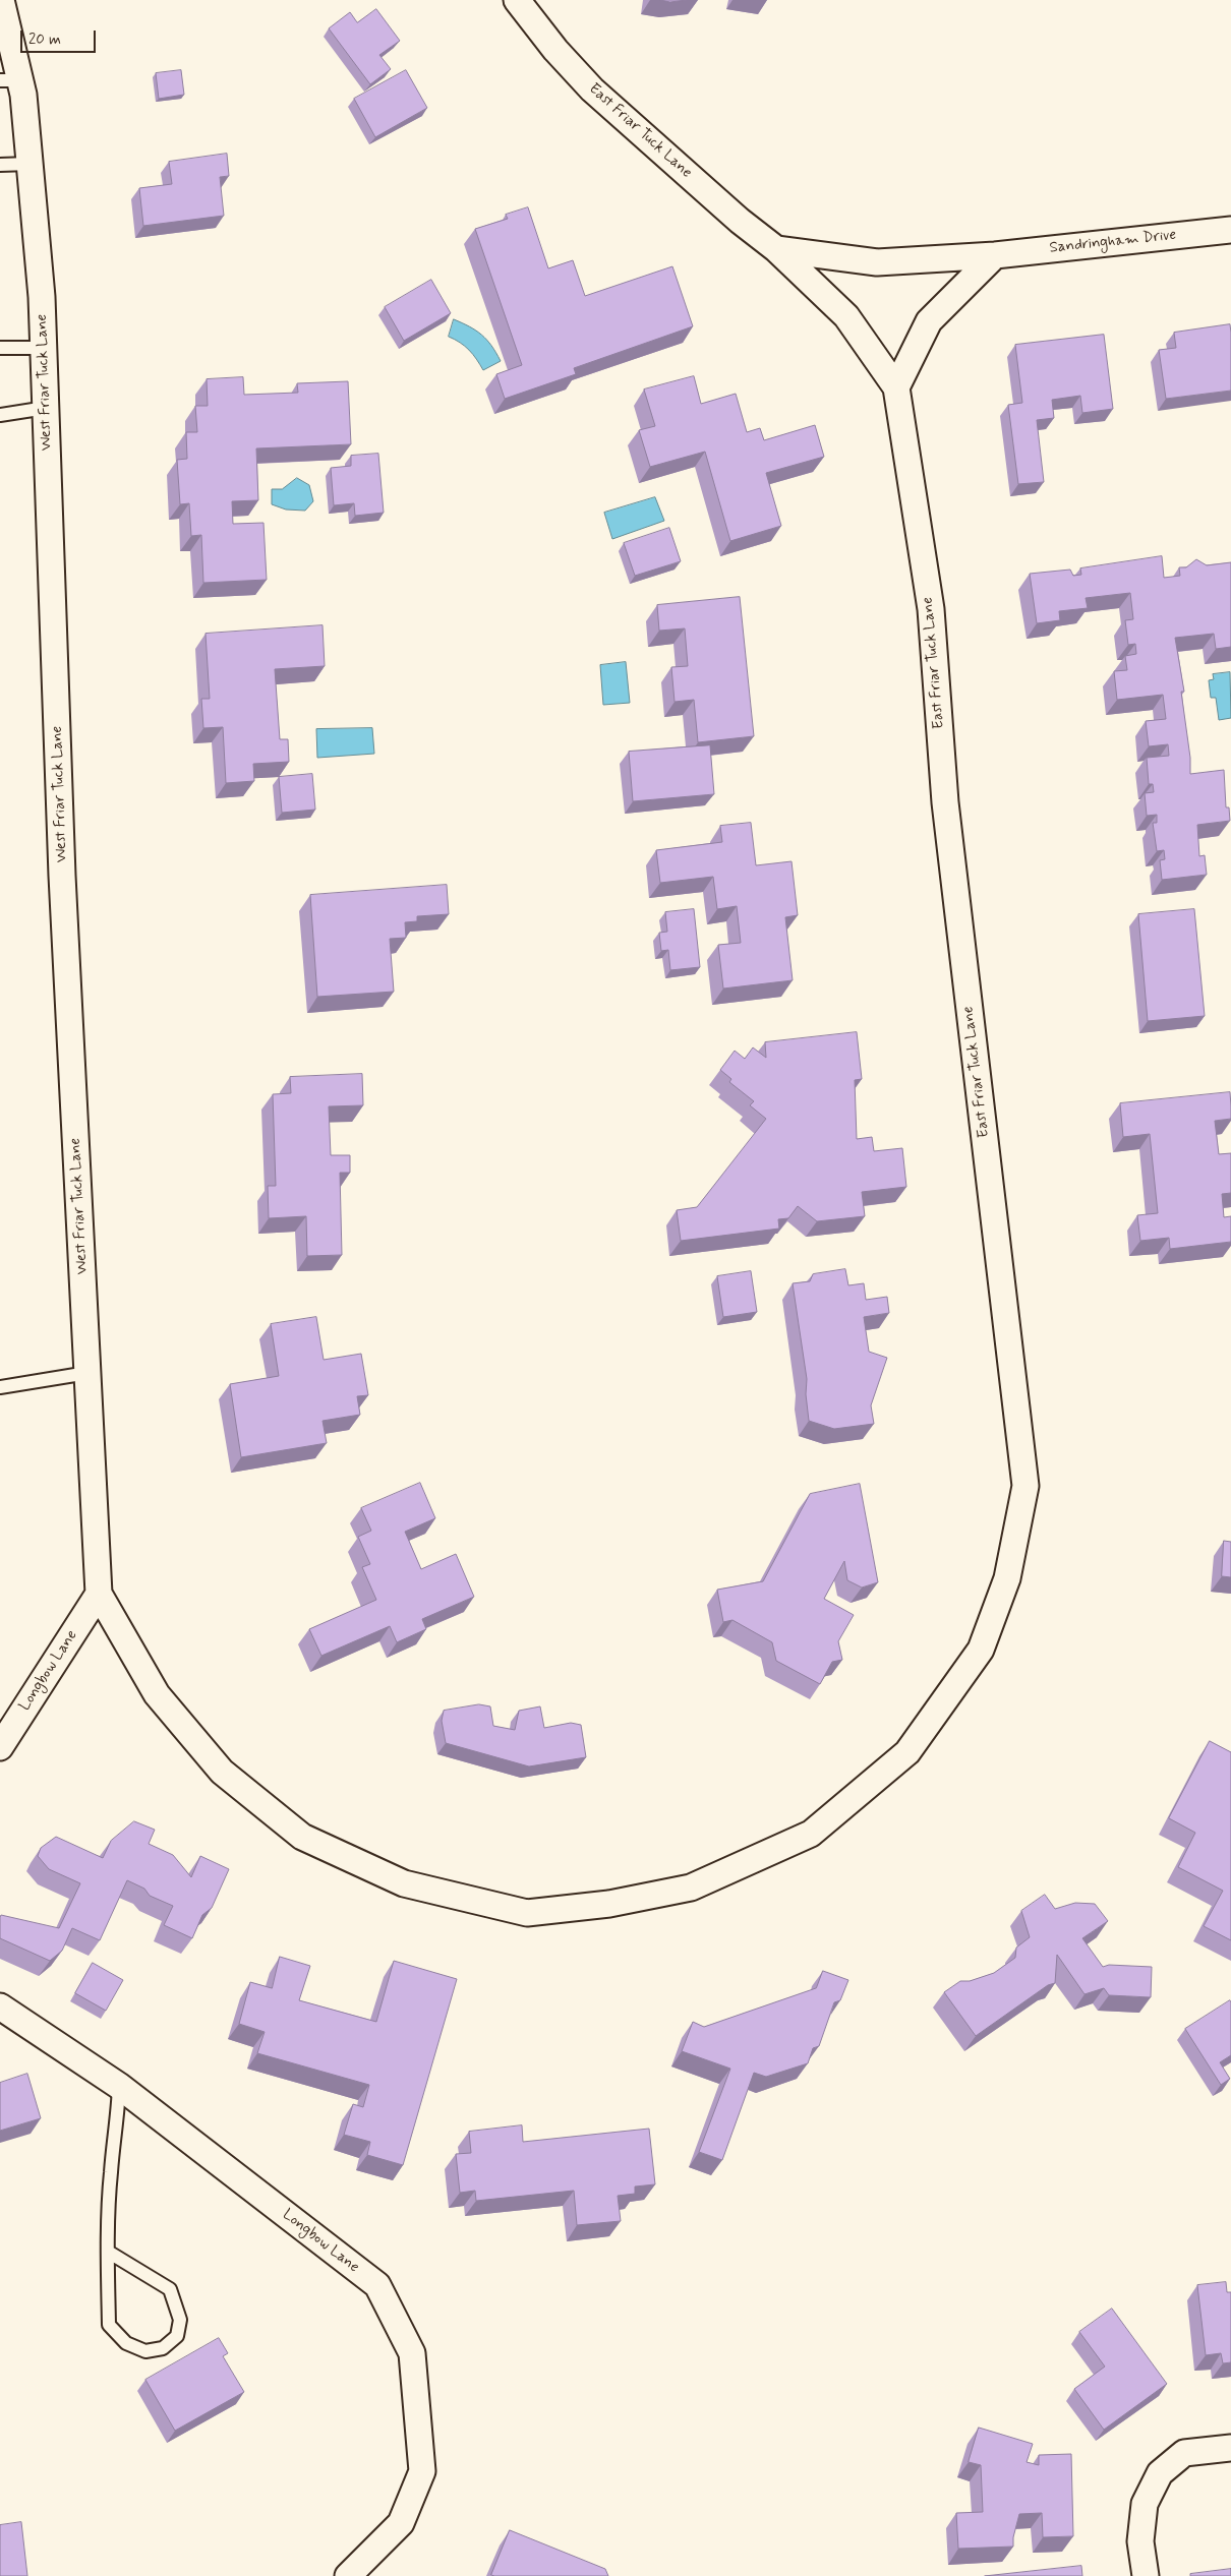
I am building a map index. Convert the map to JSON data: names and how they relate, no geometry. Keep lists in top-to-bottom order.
{
  "streets": {
    "street": [
      "East Friar Tuck Lane",
      "Sandringham Drive",
      "West Friar Tuck Lane",
      "Longbow Lane"
    ]
  },
  "crossings": [
    ["East Friar Tuck Lane", "Sandringham Drive"],
    ["East Friar Tuck Lane", "West Friar Tuck Lane"],
    ["West Friar Tuck Lane", "Longbow Lane"]
  ],
  "scale_bar": "20 m"
}
